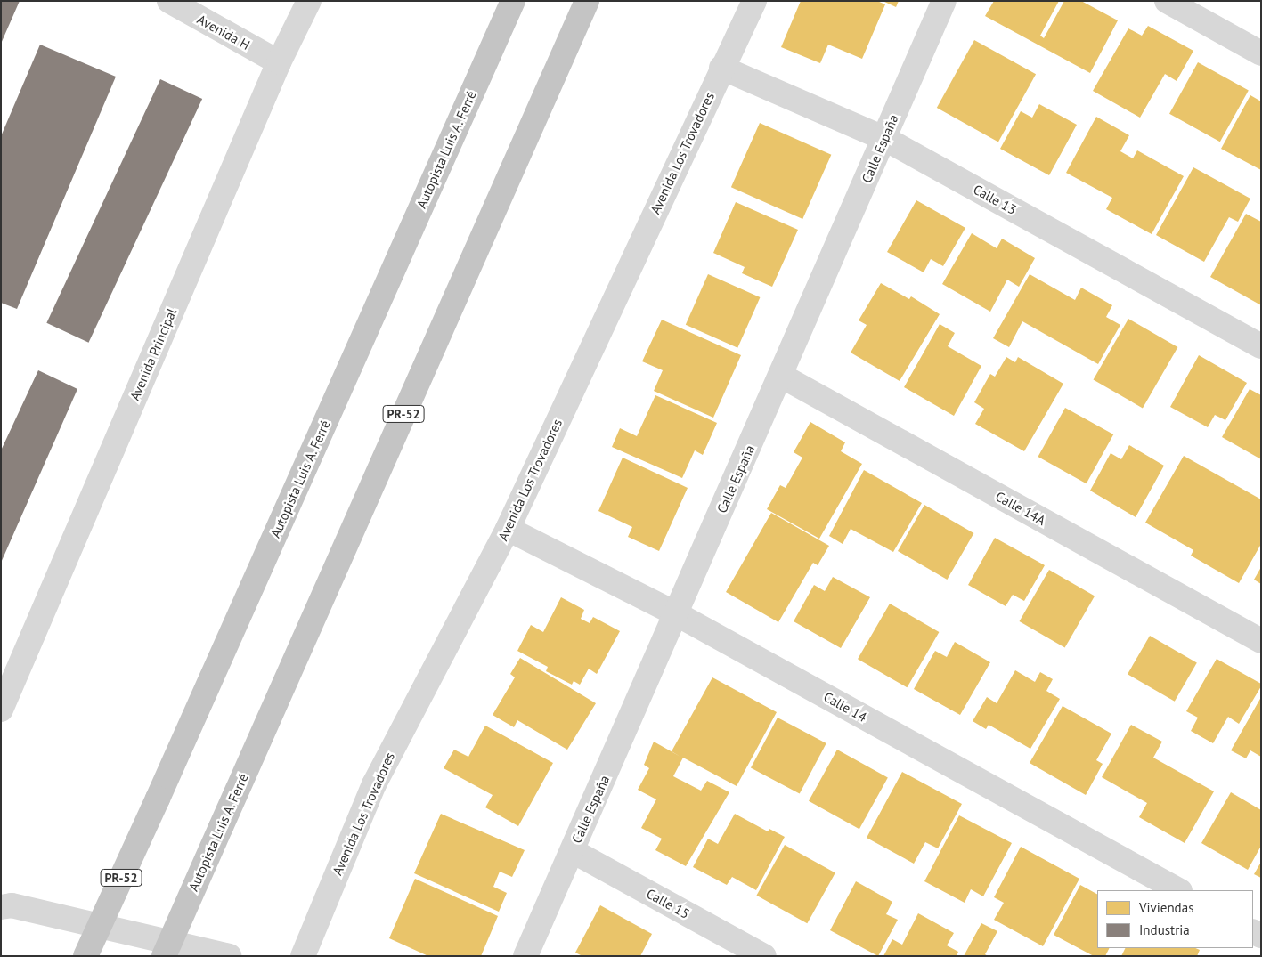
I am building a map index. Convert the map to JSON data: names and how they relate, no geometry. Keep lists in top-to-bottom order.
{
  "streets": {
    "highway": ["Autopista Luis A. Ferré", "PR-52"],
    "street": [
      "Avenida H",
      "Calle España",
      "Avenida Los Trovadores",
      "Calle 13",
      "Avenida Principal",
      "Calle 14A",
      "Calle 14",
      "Calle 15"
    ]
  },
  "crossings": [
    ["Avenida H", "Avenida Principal"],
    ["Calle España", "Calle 13"],
    ["Calle España", "Calle 14A"],
    ["Calle España", "Calle 14"],
    ["Calle España", "Calle 15"],
    ["Avenida Los Trovadores", "Calle 13"],
    ["Avenida Los Trovadores", "Calle 14"]
  ],
  "legend": ["Viviendas", "Industria"]
}
